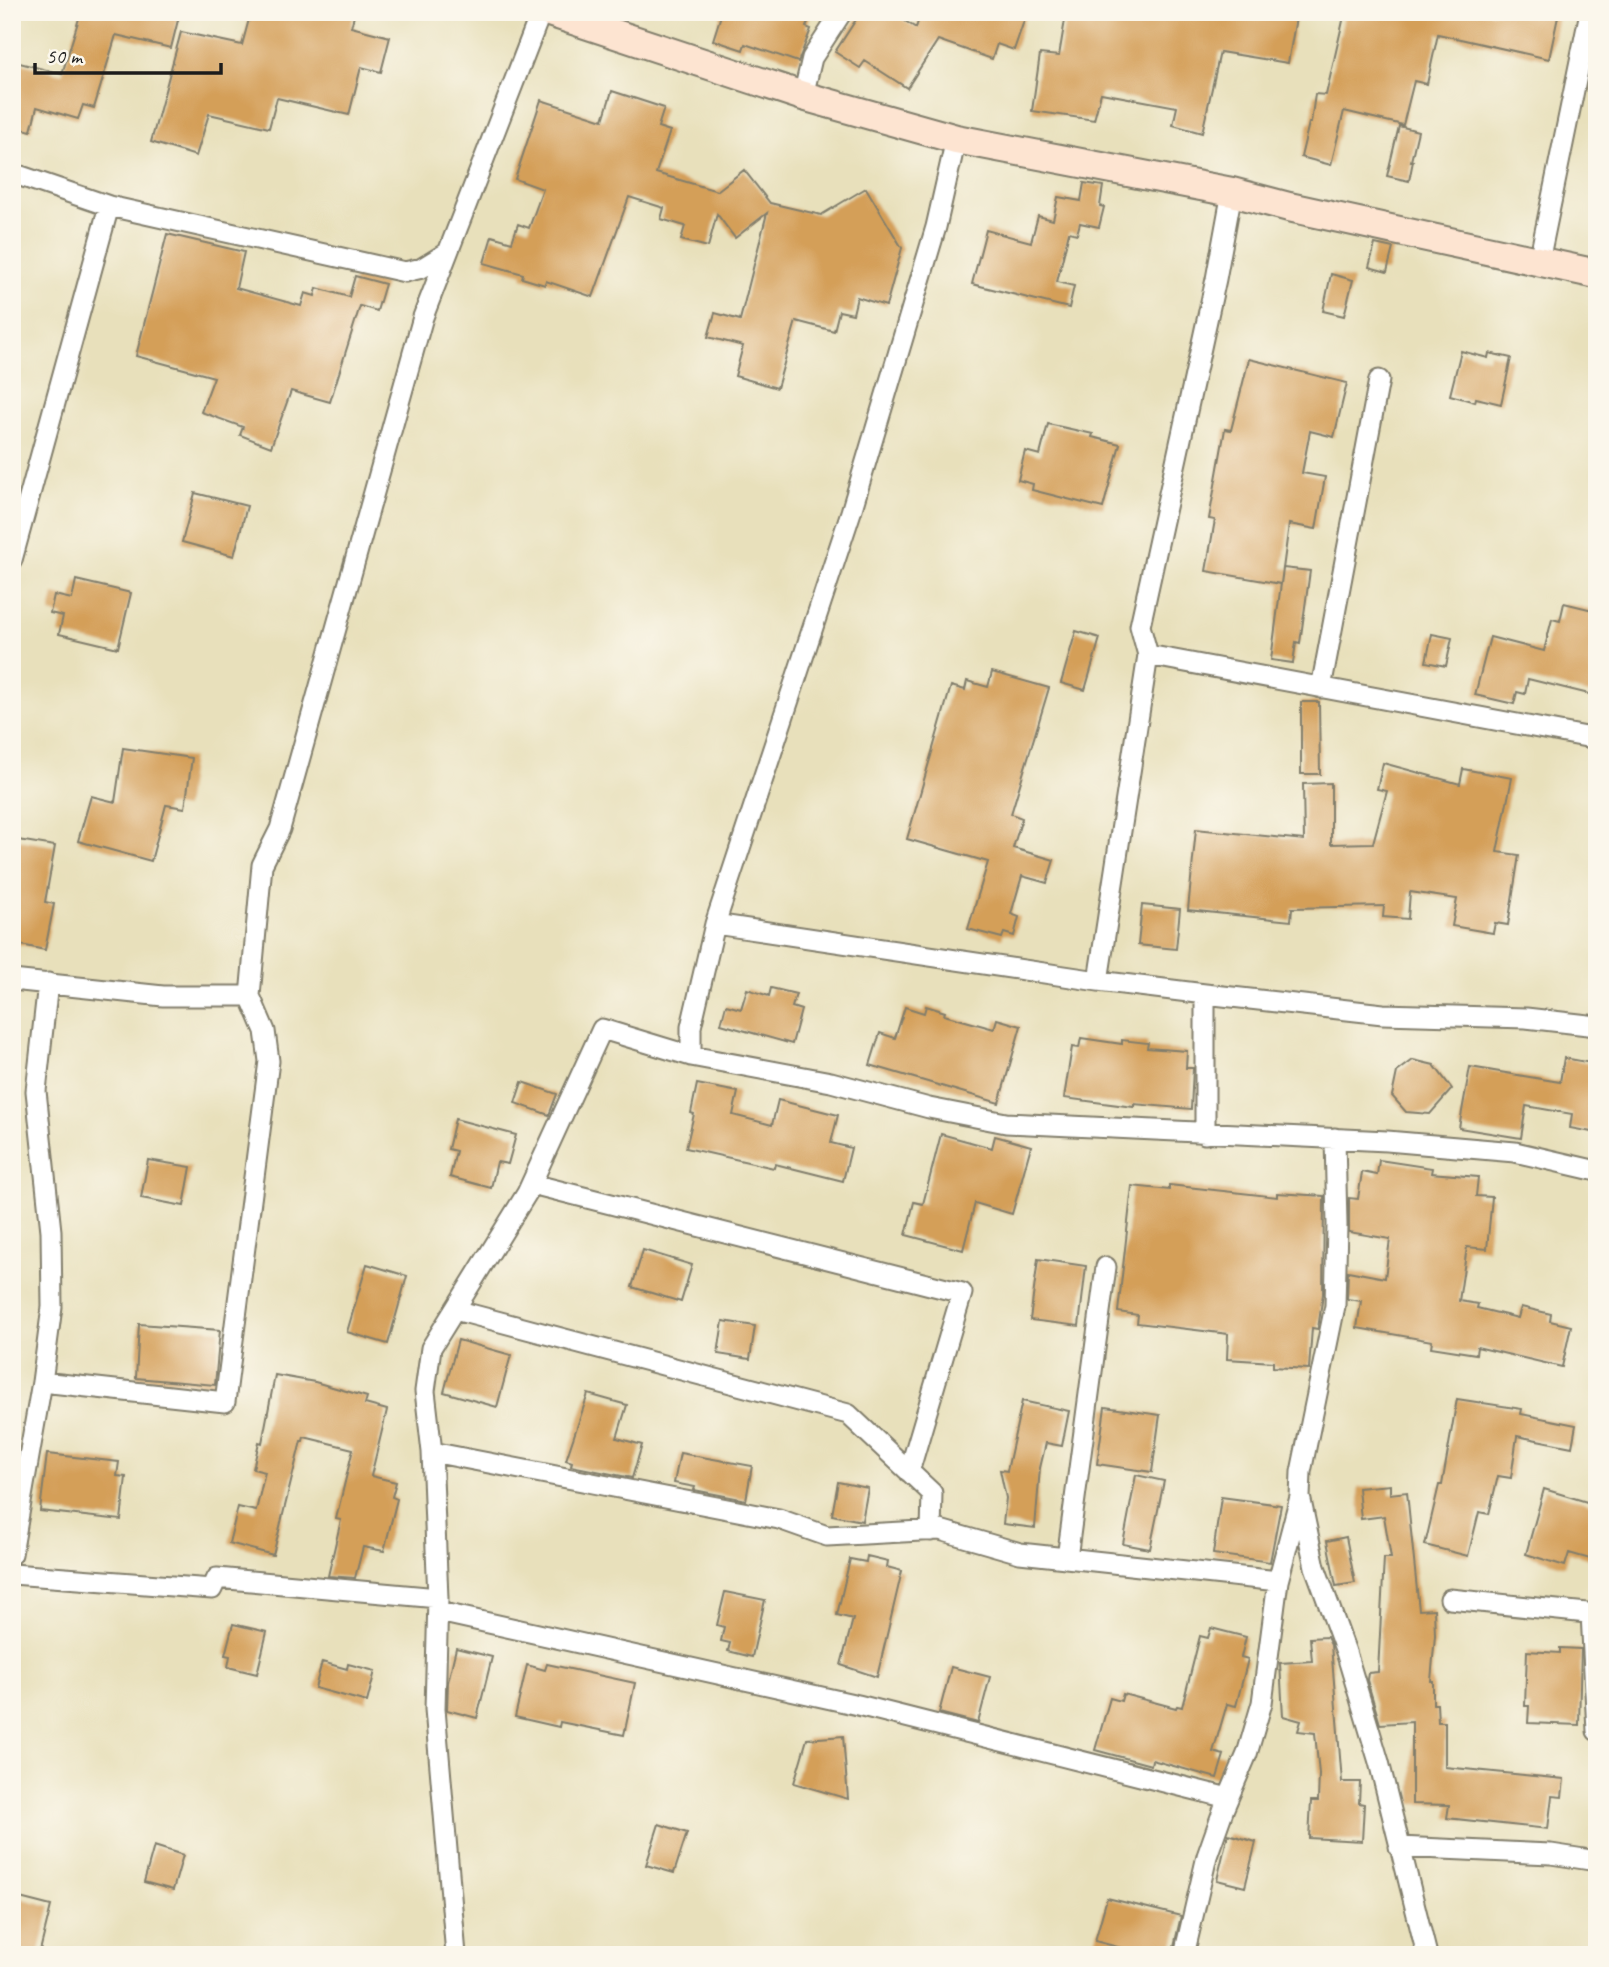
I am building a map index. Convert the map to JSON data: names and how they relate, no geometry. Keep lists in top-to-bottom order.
{
  "scale_bar": "50 m"
}
